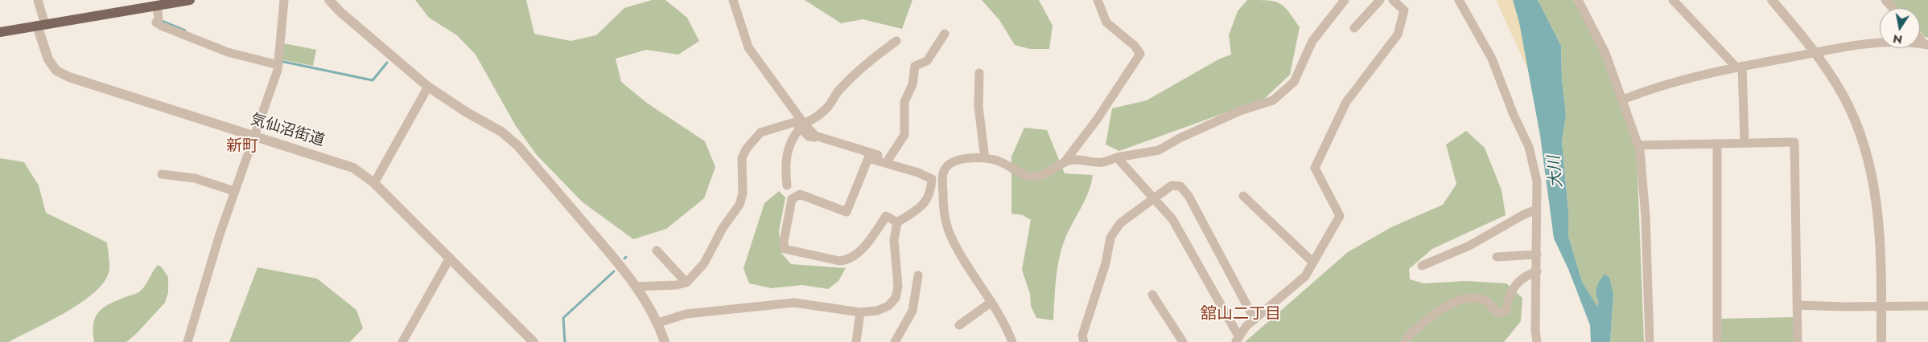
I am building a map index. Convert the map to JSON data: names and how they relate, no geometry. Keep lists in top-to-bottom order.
{
  "streets": {
    "street": ["気仙沼街道"]
  },
  "districts": ["新町", "舘山二丁目"],
  "water": ["大川"],
  "north": "bottom"
}
